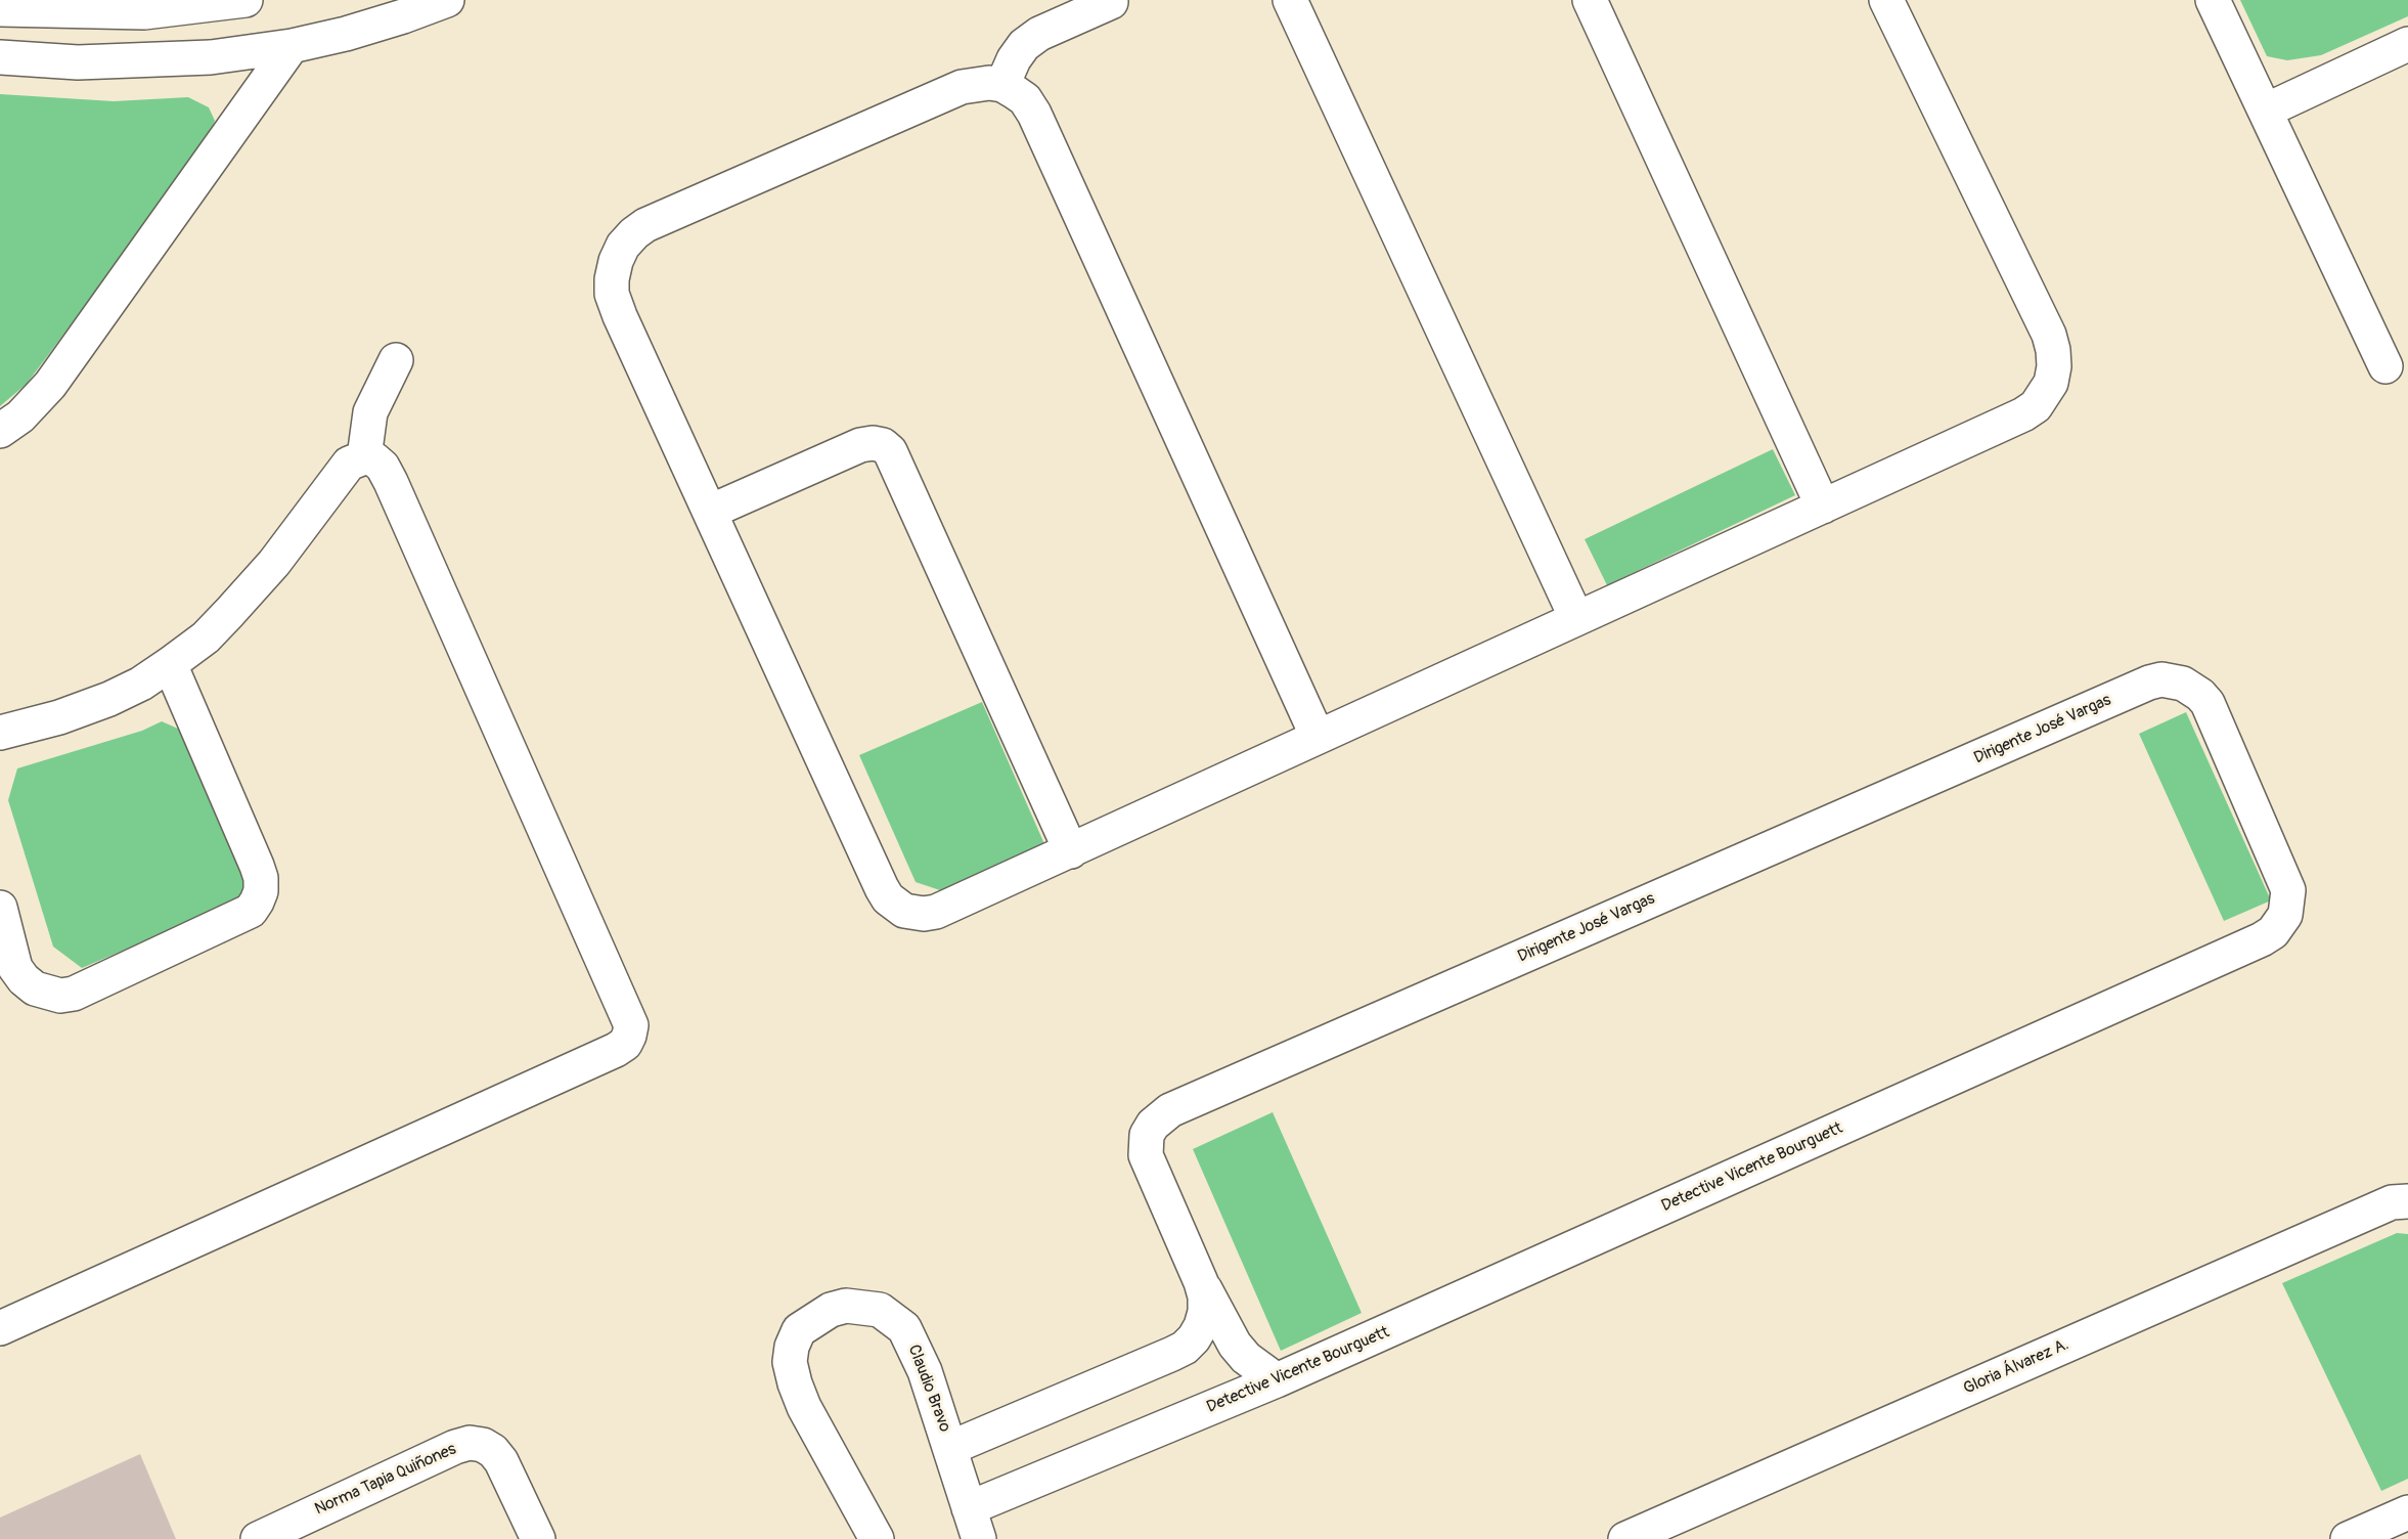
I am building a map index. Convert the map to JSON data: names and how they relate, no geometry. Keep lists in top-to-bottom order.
{
  "streets": {
    "street": [
      "Dirigente José Vargas",
      "Detective Vicente Bourguett",
      "Gloria Álvarez A.",
      "Claudio Bravo",
      "Norma Tapia Quiñones"
    ]
  },
  "crossings": [
    ["Dirigente José Vargas", "Detective Vicente Bourguett"],
    ["Dirigente José Vargas", "Claudio Bravo"],
    ["Detective Vicente Bourguett", "Claudio Bravo"]
  ]
}
